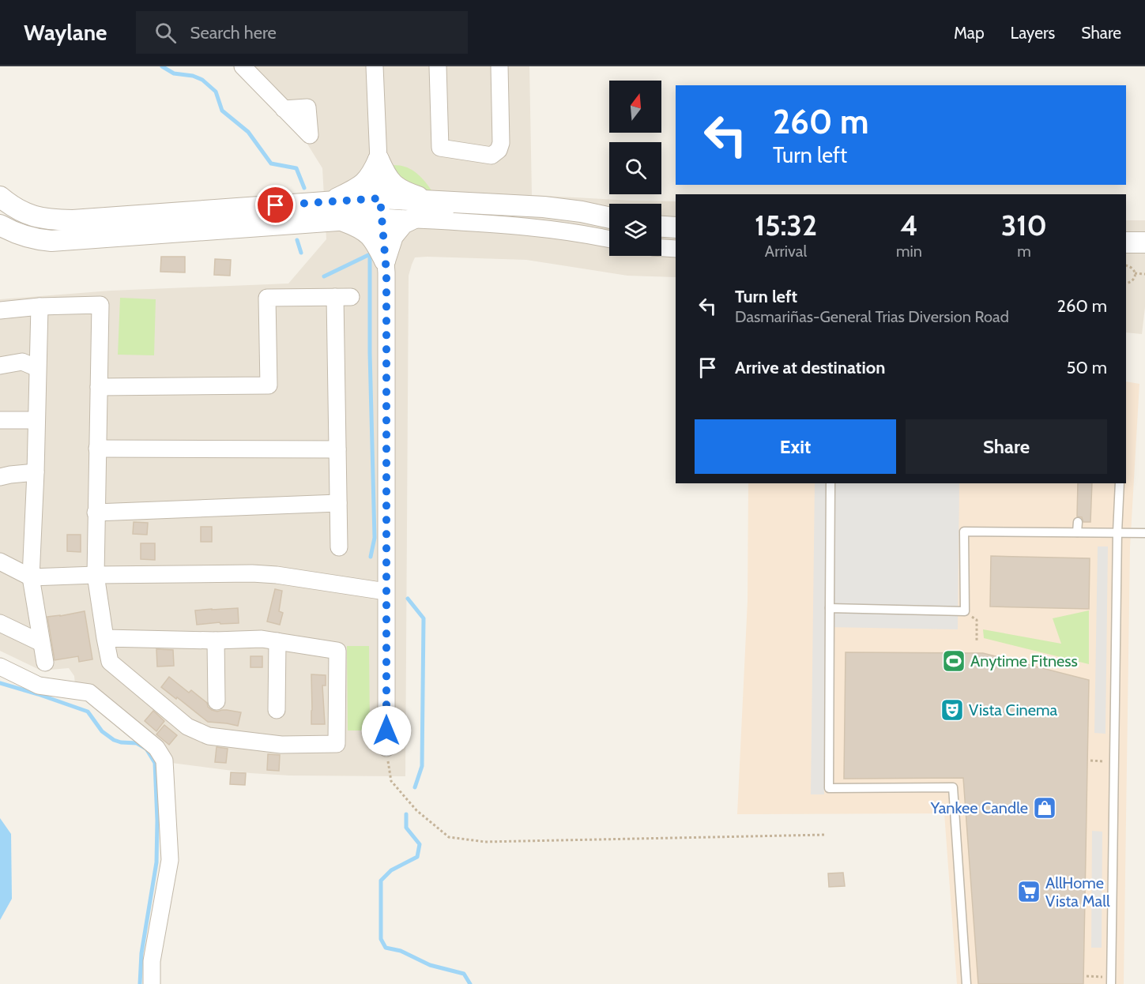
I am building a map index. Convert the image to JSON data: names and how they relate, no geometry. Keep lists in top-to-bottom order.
{
  "places": {
    "sports": ["Anytime Fitness"],
    "theatre": ["Vista Cinema"],
    "shop": ["Yankee Candle"],
    "supermarket": ["AllHome Vista Mall"]
  },
  "north": "top",
  "page": {
    "header": "Waylane",
    "search": "Search here",
    "nav": ["Map", "Layers", "Share"],
    "turn": ["260 m", "Turn left"],
    "eta": [
      "15:32",
      "Arrival",
      "4",
      "min",
      "310",
      "m"
    ],
    "list": [
      {
        "name": "Turn left",
        "note": "Dasmariñas-General Trias Diversion Road",
        "value": "260 m"
      },
      {
        "name": "Arrive at destination",
        "value": "50 m"
      }
    ],
    "buttons": ["Exit", "Share"]
  }
}
